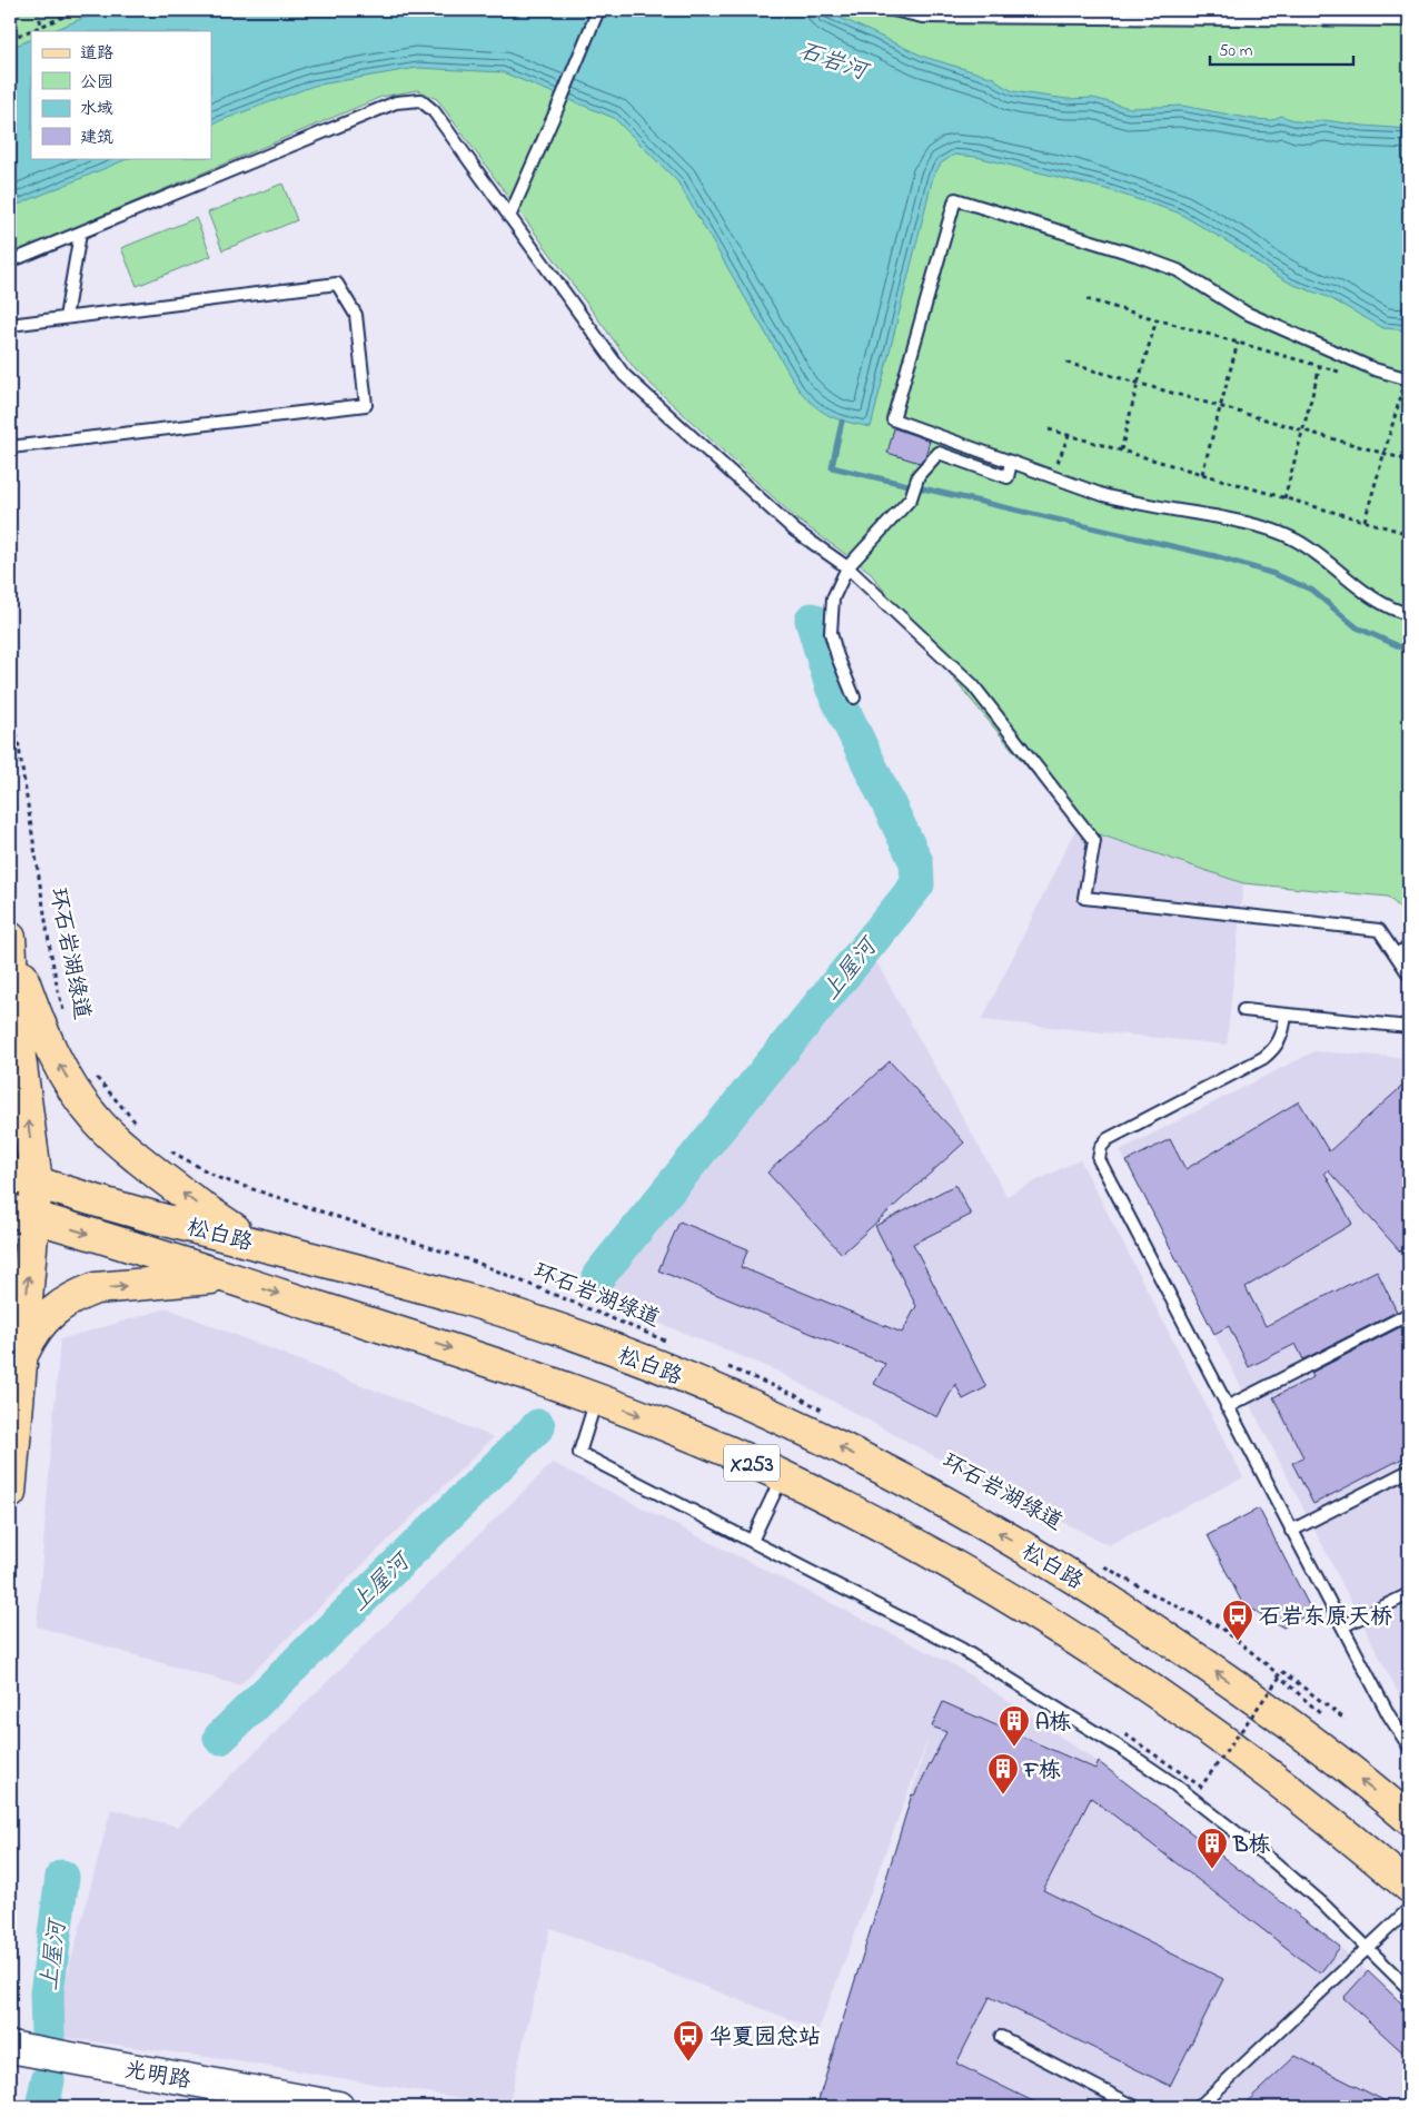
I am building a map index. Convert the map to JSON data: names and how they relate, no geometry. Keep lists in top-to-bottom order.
{
  "streets": {
    "main road": ["松白路", "X253"],
    "street": ["光明路"],
    "path": ["环石岩湖绿道"]
  },
  "water": ["石岩河", "上屋河"],
  "places": {
    "bus stop": ["石岩东原天桥", "华夏园总站"],
    "building": ["A栋", "F栋", "B栋"]
  },
  "legend": [
    "道路",
    "公园",
    "水域",
    "建筑"
  ],
  "scale_bar": "50 m"
}
